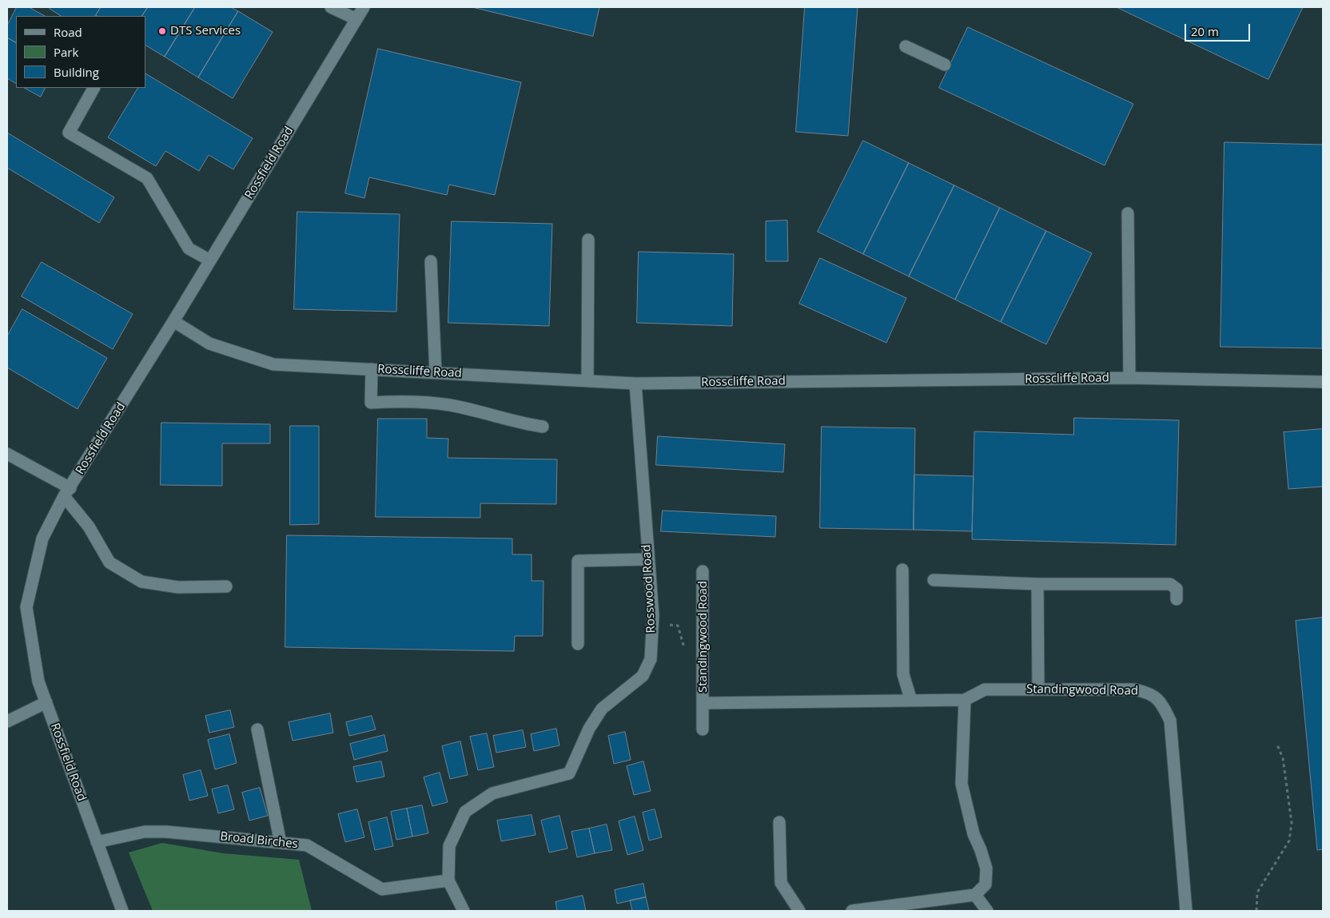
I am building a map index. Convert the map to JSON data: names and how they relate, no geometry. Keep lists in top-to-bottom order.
{
  "streets": {
    "street": [
      "Rossfield Road",
      "Rosscliffe Road",
      "Rosswood Road",
      "Standingwood Road",
      "Broad Birches"
    ]
  },
  "crossings": [
    ["Rossfield Road", "Rosscliffe Road"],
    ["Rossfield Road", "Broad Birches"],
    ["Rosscliffe Road", "Rosswood Road"],
    ["Rosswood Road", "Broad Birches"]
  ],
  "places": ["DTS Services"],
  "legend": ["Road", "Park", "Building"],
  "scale_bar": "20 m"
}
